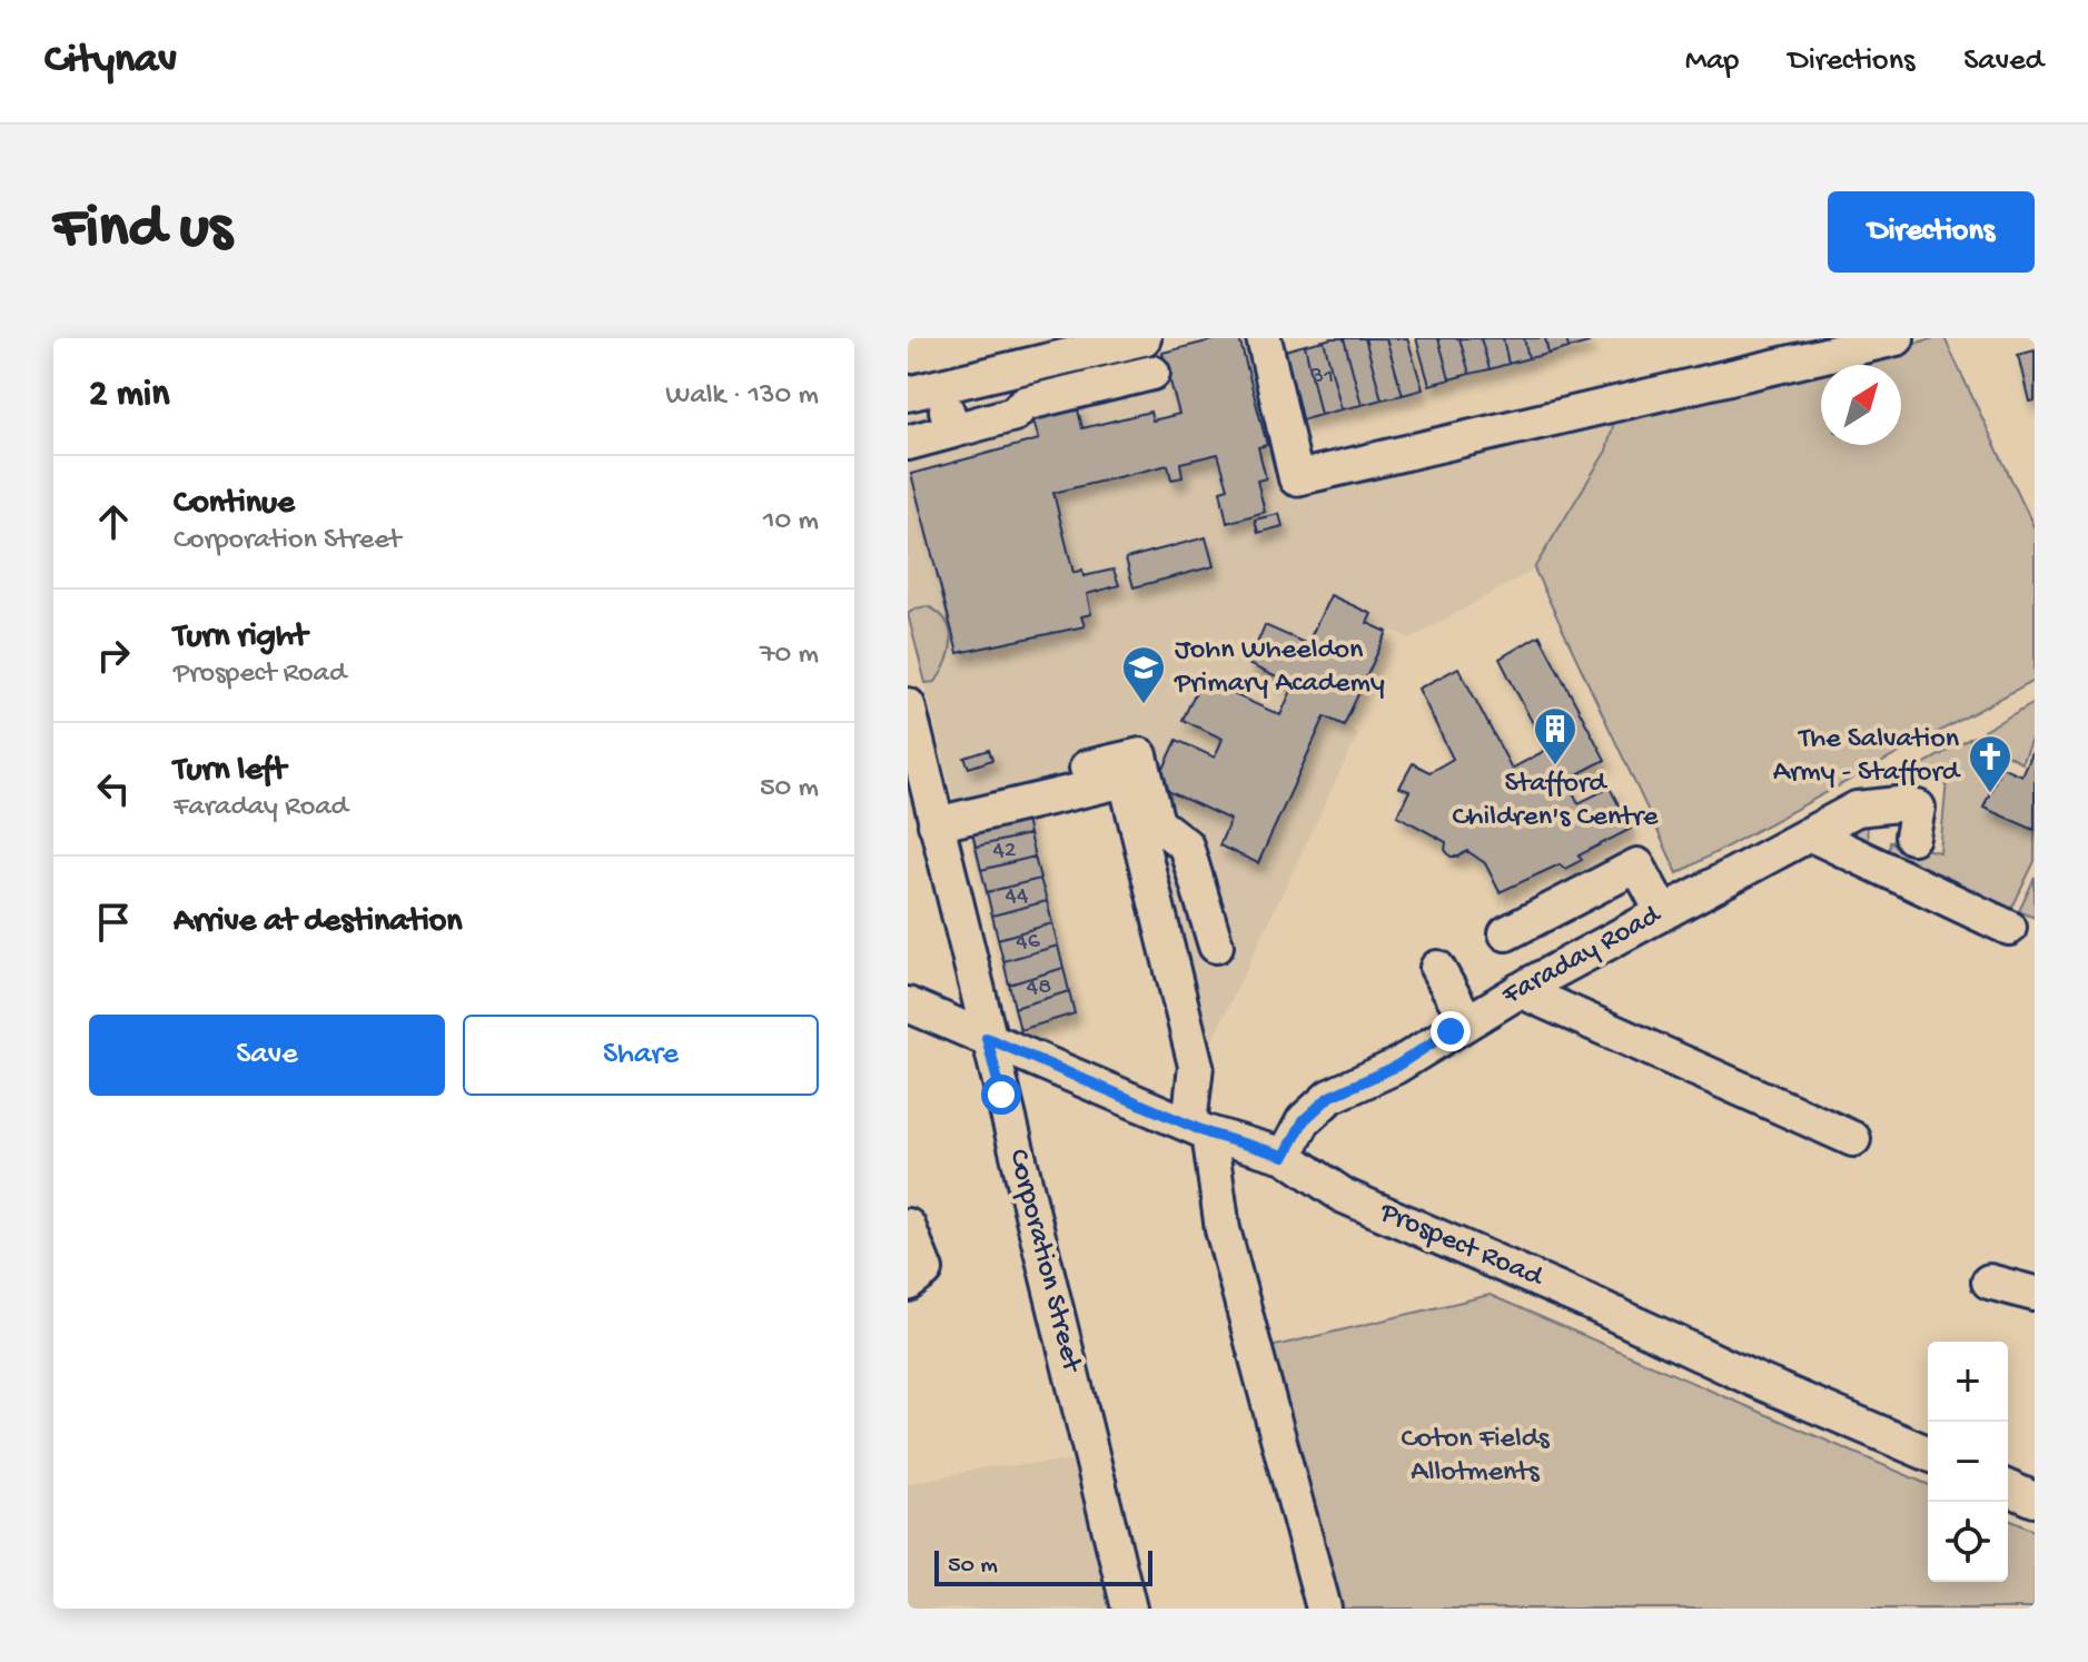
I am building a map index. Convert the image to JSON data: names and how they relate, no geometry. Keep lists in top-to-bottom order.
{
  "streets": {
    "street": ["Faraday Road", "Prospect Road", "Corporation Street"]
  },
  "crossings": [
    ["Faraday Road", "Prospect Road"],
    ["Prospect Road", "Corporation Street"]
  ],
  "parks": ["Coton Fields Allotments"],
  "places": {
    "school or university": ["John Wheeldon Primary Academy"],
    "building": ["Stafford Children's Centre"],
    "church": ["The Salvation Army - Stafford"]
  },
  "house_numbers": [
    "31",
    "42",
    "44",
    "46",
    "48"
  ],
  "scale_bar": "50 m",
  "north": "top right",
  "page": {
    "header": "Citynav",
    "nav": ["Map", "Directions", "Saved"],
    "buttons": [
      "Directions",
      ["Save", "Share"]
    ],
    "title": "Find us",
    "heading": ["2 min", "Walk · 130 m"],
    "list": [
      ["Continue", "Corporation Street", "10 m"],
      ["Turn right", "Prospect Road", "70 m"],
      ["Turn left", "Faraday Road", "50 m"],
      "Arrive at destination"
    ],
    "map_buttons": ["+", "−"],
    "scale": "50 m"
  }
}
